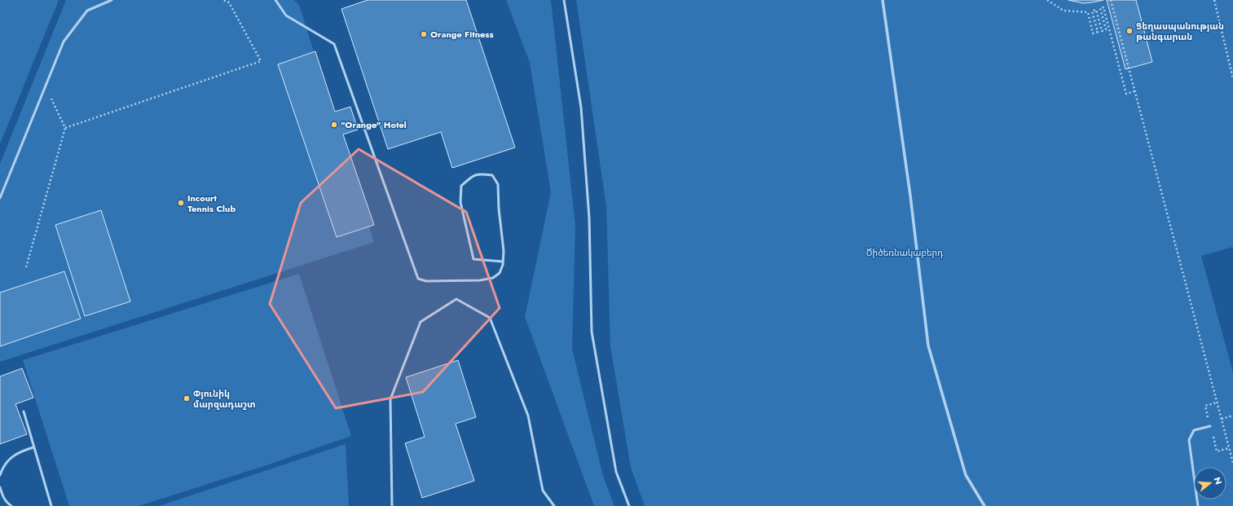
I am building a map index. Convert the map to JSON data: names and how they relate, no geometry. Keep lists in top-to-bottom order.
{
  "parks": ["Ծիծեռնակաբերդ"],
  "places": [
    "Ցեղասպանության թանգարան",
    "Orange Fitness",
    "\"Orange\" Hotel",
    "Incourt Tennis Club",
    "Փյունիկ մարզադաշտ"
  ],
  "north": "right"
}
